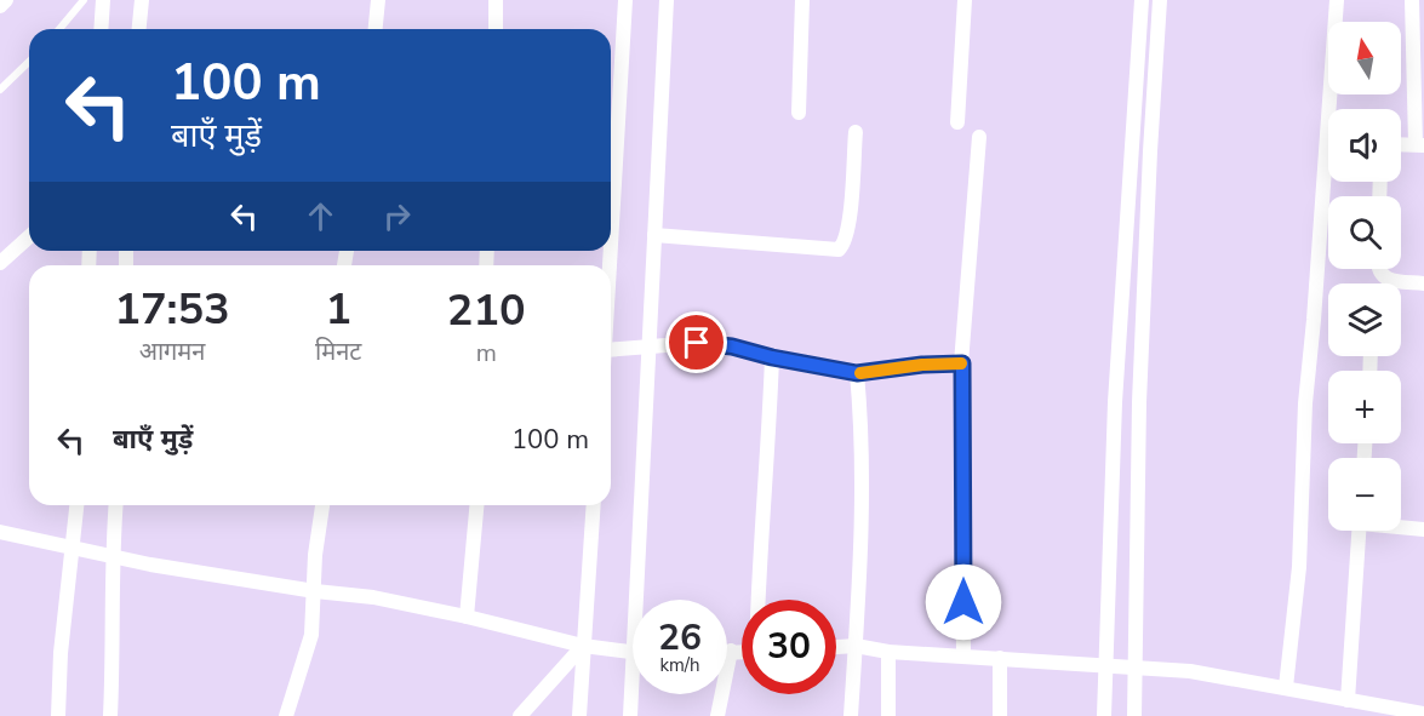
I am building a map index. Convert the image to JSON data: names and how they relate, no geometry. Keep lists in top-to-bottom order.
{
  "north": "top",
  "page": {
    "map_buttons": ["+", "−"],
    "turn": ["100 m", "बाएँ मुड़ें"],
    "eta": [
      "17:53",
      "आगमन",
      "1",
      "मिनट",
      "210",
      "m"
    ],
    "list": [
      {
        "name": "बाएँ मुड़ें",
        "value": "100 m"
      }
    ],
    "speed": "26 km/h",
    "limit": "30"
  }
}
